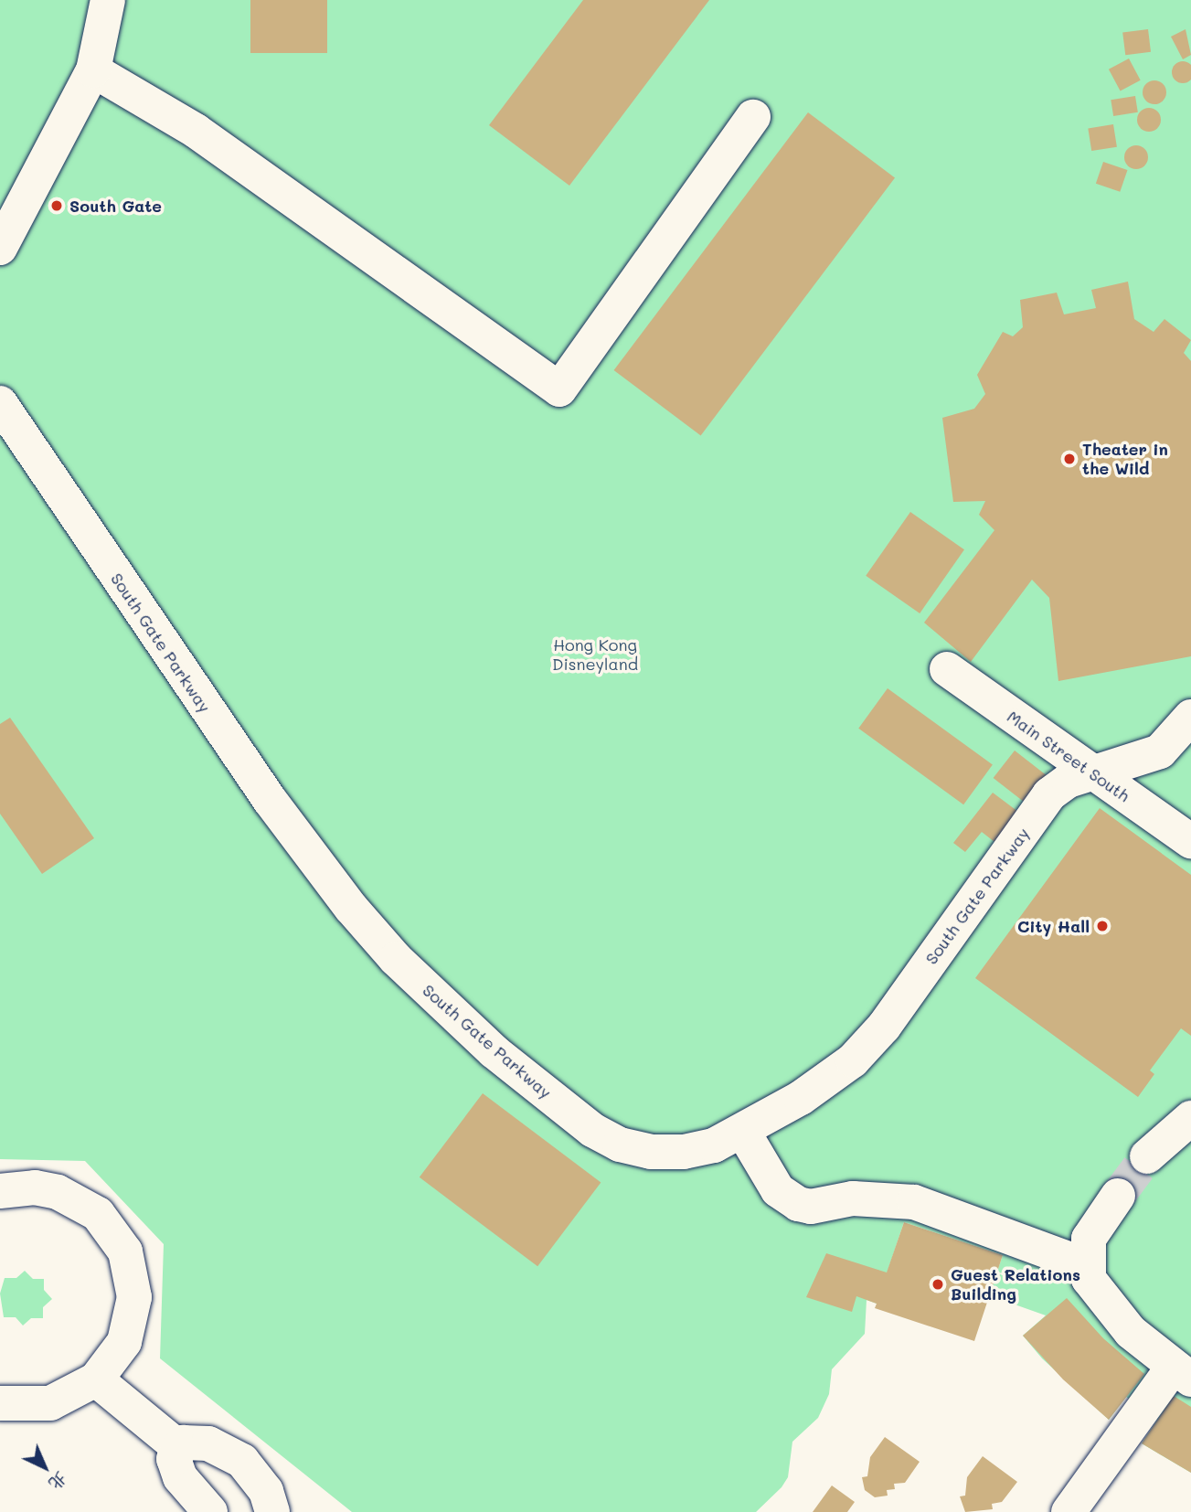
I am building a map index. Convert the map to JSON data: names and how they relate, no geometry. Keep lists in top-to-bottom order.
{
  "streets": {
    "street": ["South Gate Parkway", "Main Street South"]
  },
  "crossings": [
    ["South Gate Parkway", "Main Street South"]
  ],
  "parks": ["Hong Kong Disneyland"],
  "places": [
    "South Gate",
    "Theater in the Wild",
    "City Hall",
    "Guest Relations Building"
  ],
  "north": "bottom right"
}
